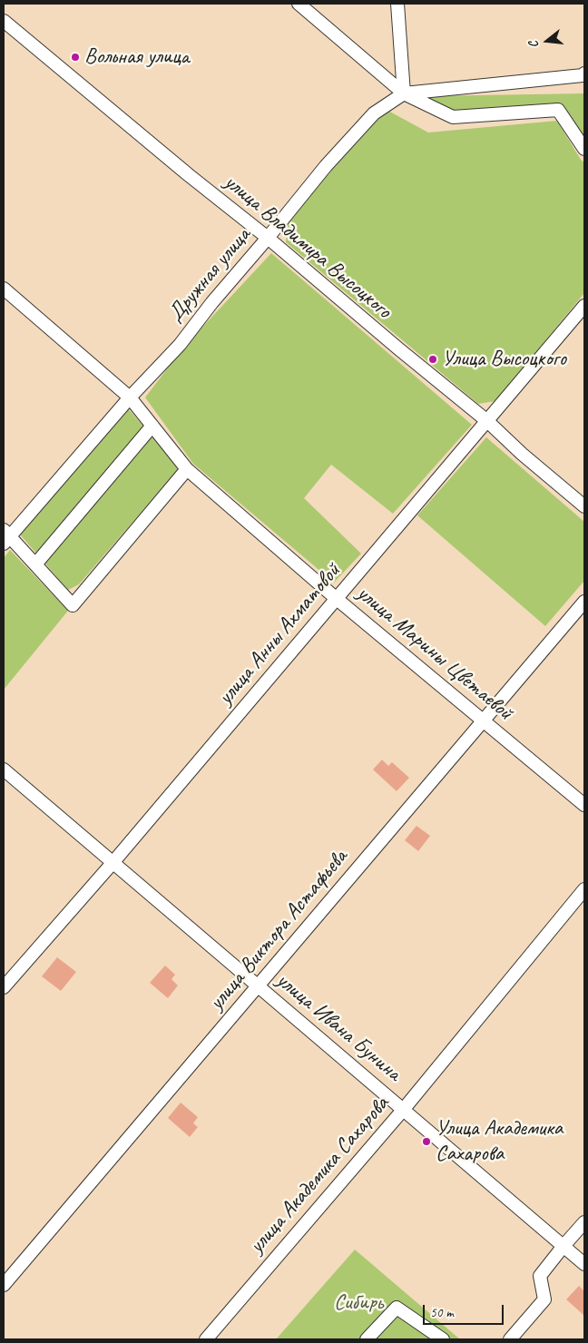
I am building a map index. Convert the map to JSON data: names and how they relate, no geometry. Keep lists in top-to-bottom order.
{
  "streets": {
    "street": [
      "улица Владимира Высоцкого",
      "Дружная улица",
      "улица Анны Ахматовой",
      "улица Марины Цветаевой",
      "улица Виктора Астафьева",
      "улица Ивана Бунина",
      "улица Академика Сахарова"
    ]
  },
  "crossings": [
    ["улица Владимира Высоцкого", "Дружная улица"],
    ["улица Владимира Высоцкого", "улица Анны Ахматовой"],
    ["Дружная улица", "улица Марины Цветаевой"],
    ["улица Анны Ахматовой", "улица Марины Цветаевой"],
    ["улица Анны Ахматовой", "улица Ивана Бунина"],
    ["улица Марины Цветаевой", "улица Виктора Астафьева"],
    ["улица Виктора Астафьева", "улица Ивана Бунина"],
    ["улица Ивана Бунина", "улица Академика Сахарова"]
  ],
  "parks": ["Сибирь"],
  "places": ["Вольная улица", "Улица Высоцкого", "Улица Академика Сахарова"],
  "scale_bar": "50 m",
  "north": "left"
}
